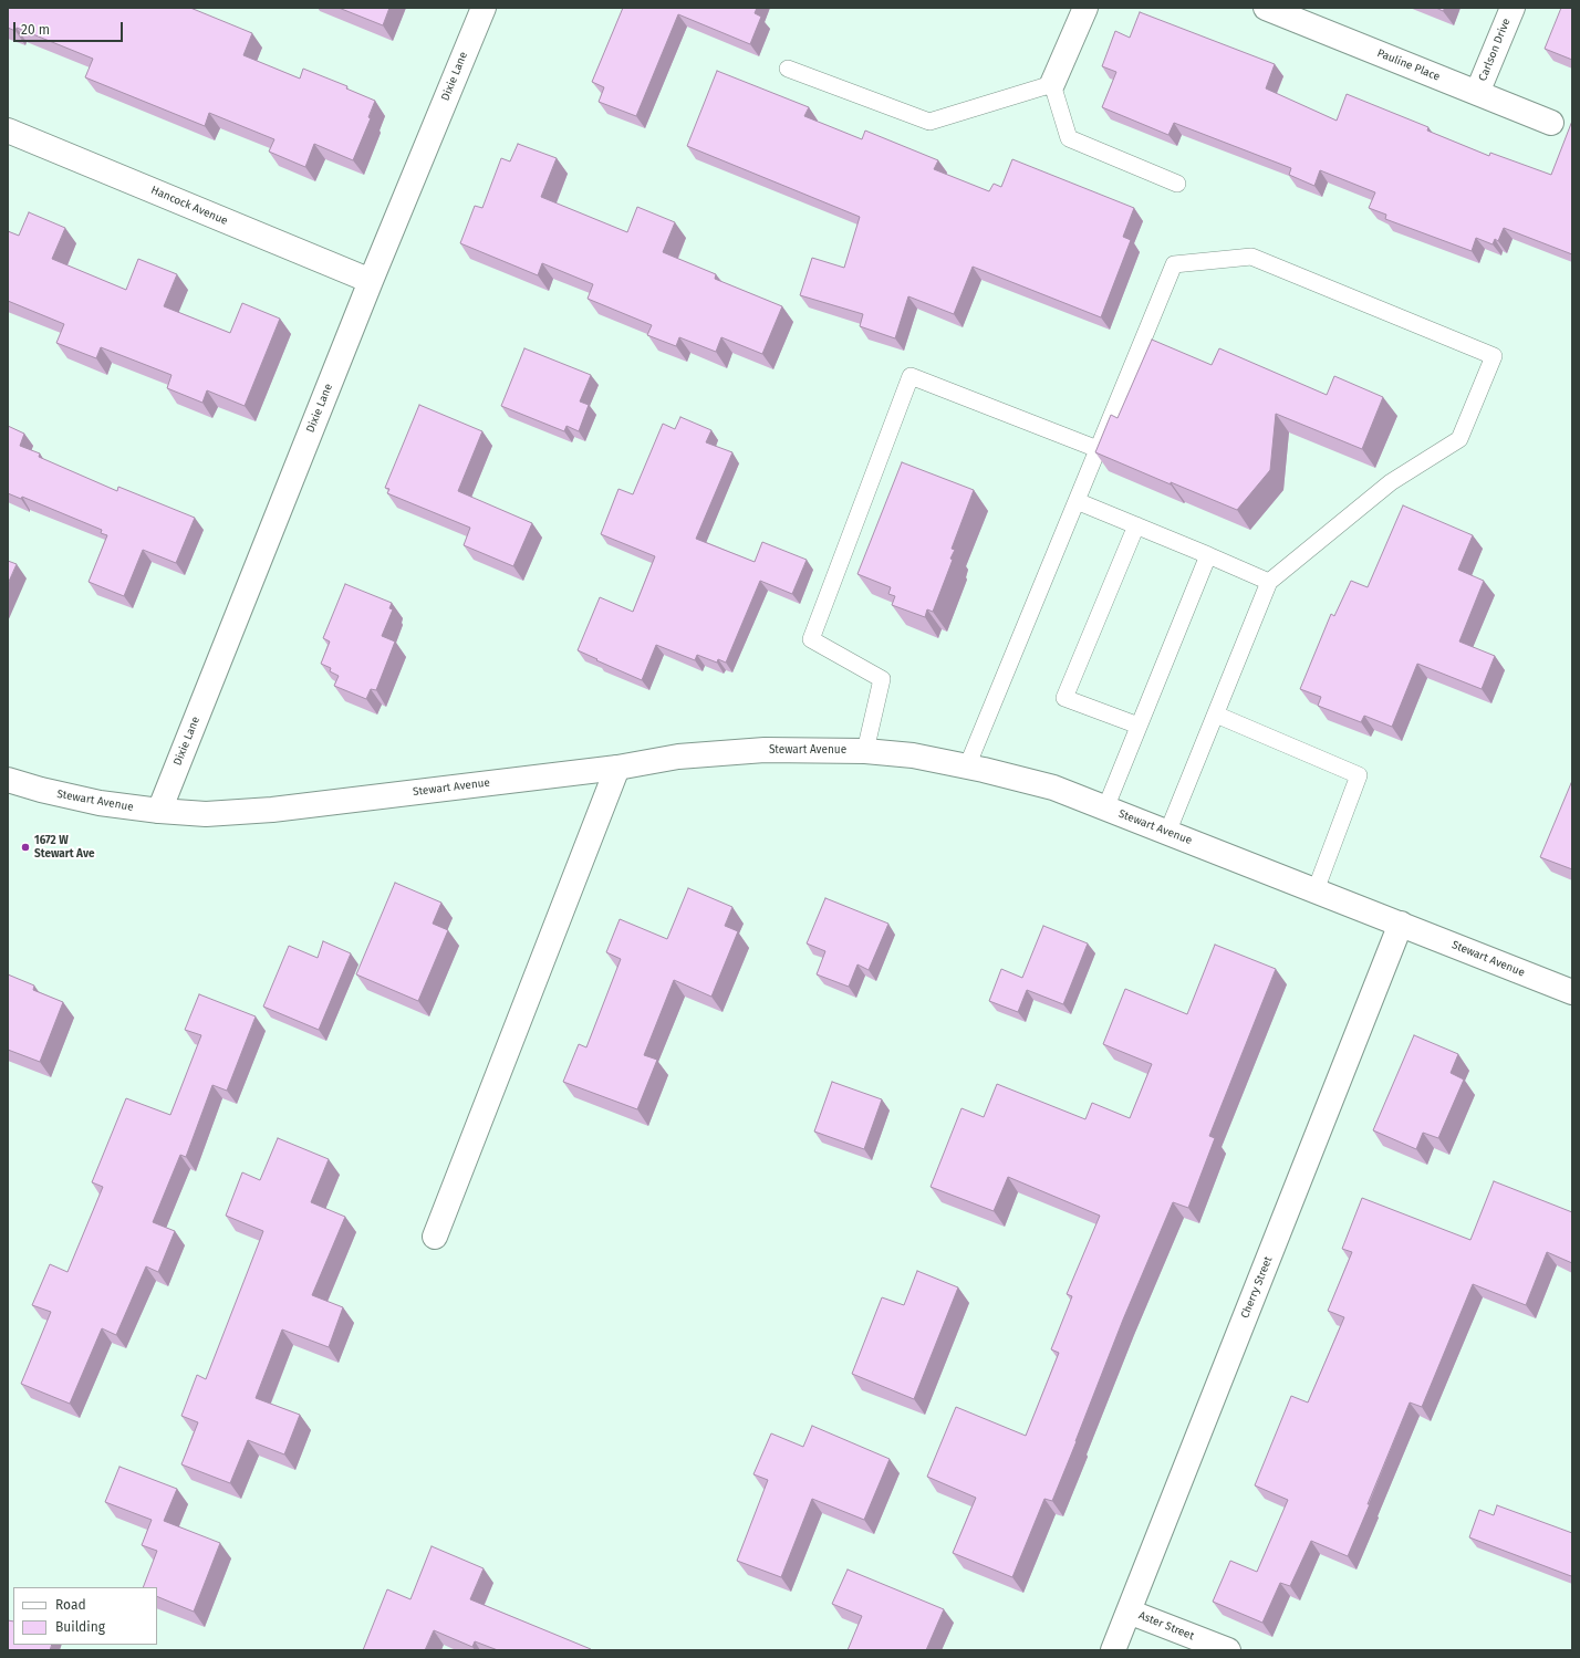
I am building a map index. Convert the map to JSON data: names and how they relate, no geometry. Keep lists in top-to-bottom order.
{
  "streets": {
    "street": [
      "Carlson Drive",
      "Pauline Place",
      "Dixie Lane",
      "Hancock Avenue",
      "Stewart Avenue",
      "Cherry Street",
      "Aster Street"
    ]
  },
  "crossings": [
    ["Carlson Drive", "Pauline Place"],
    ["Dixie Lane", "Hancock Avenue"],
    ["Dixie Lane", "Stewart Avenue"],
    ["Stewart Avenue", "Cherry Street"],
    ["Cherry Street", "Aster Street"]
  ],
  "places": ["1672 W Stewart Ave"],
  "legend": ["Road", "Building"],
  "scale_bar": "20 m"
}
